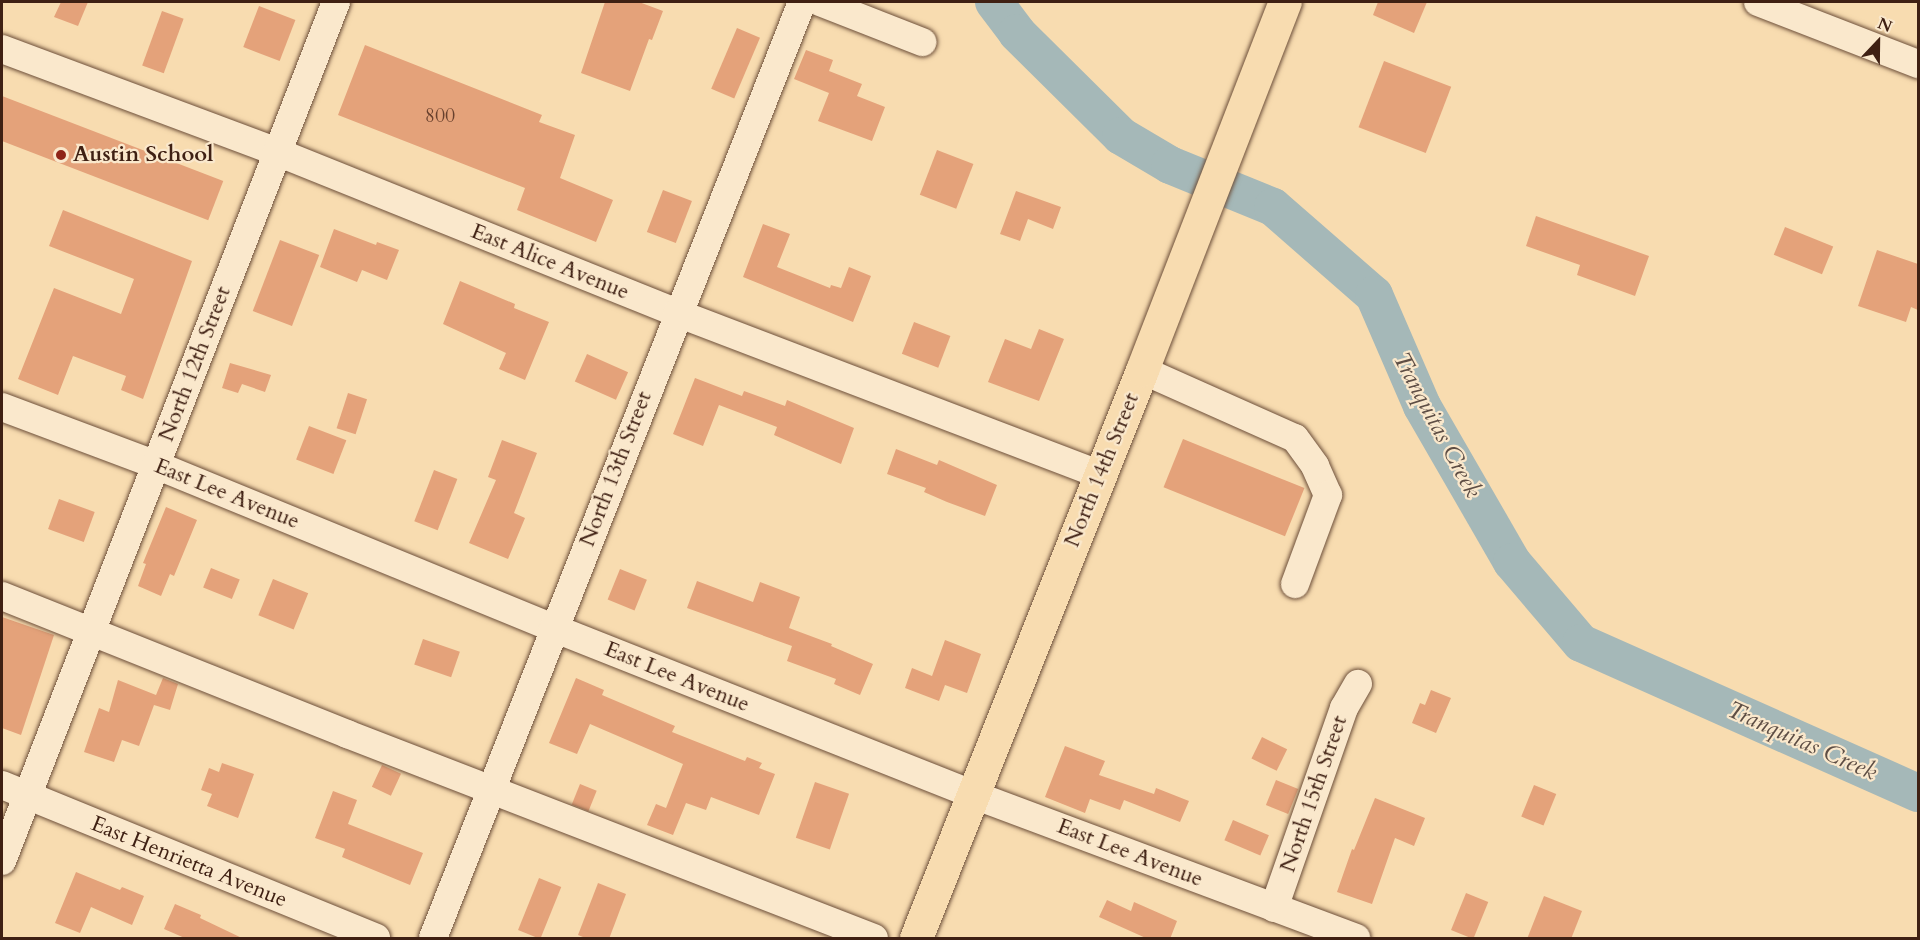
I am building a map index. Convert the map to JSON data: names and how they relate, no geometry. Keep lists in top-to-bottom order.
{
  "streets": {
    "main road": ["North 14th Street"],
    "street": [
      "East Alice Avenue",
      "North 12th Street",
      "North 13th Street",
      "East Lee Avenue",
      "North 15th Street",
      "East Henrietta Avenue"
    ]
  },
  "crossings": [
    ["East Alice Avenue", "North 12th Street"],
    ["East Alice Avenue", "North 13th Street"],
    ["East Alice Avenue", "North 14th Street"],
    ["North 12th Street", "East Lee Avenue"],
    ["North 12th Street", "East Henrietta Avenue"],
    ["North 13th Street", "East Lee Avenue"],
    ["North 14th Street", "East Lee Avenue"],
    ["East Lee Avenue", "North 15th Street"]
  ],
  "water": ["Tranquitas Creek"],
  "places": ["Austin School"],
  "house_numbers": ["800"],
  "north": "top"
}
